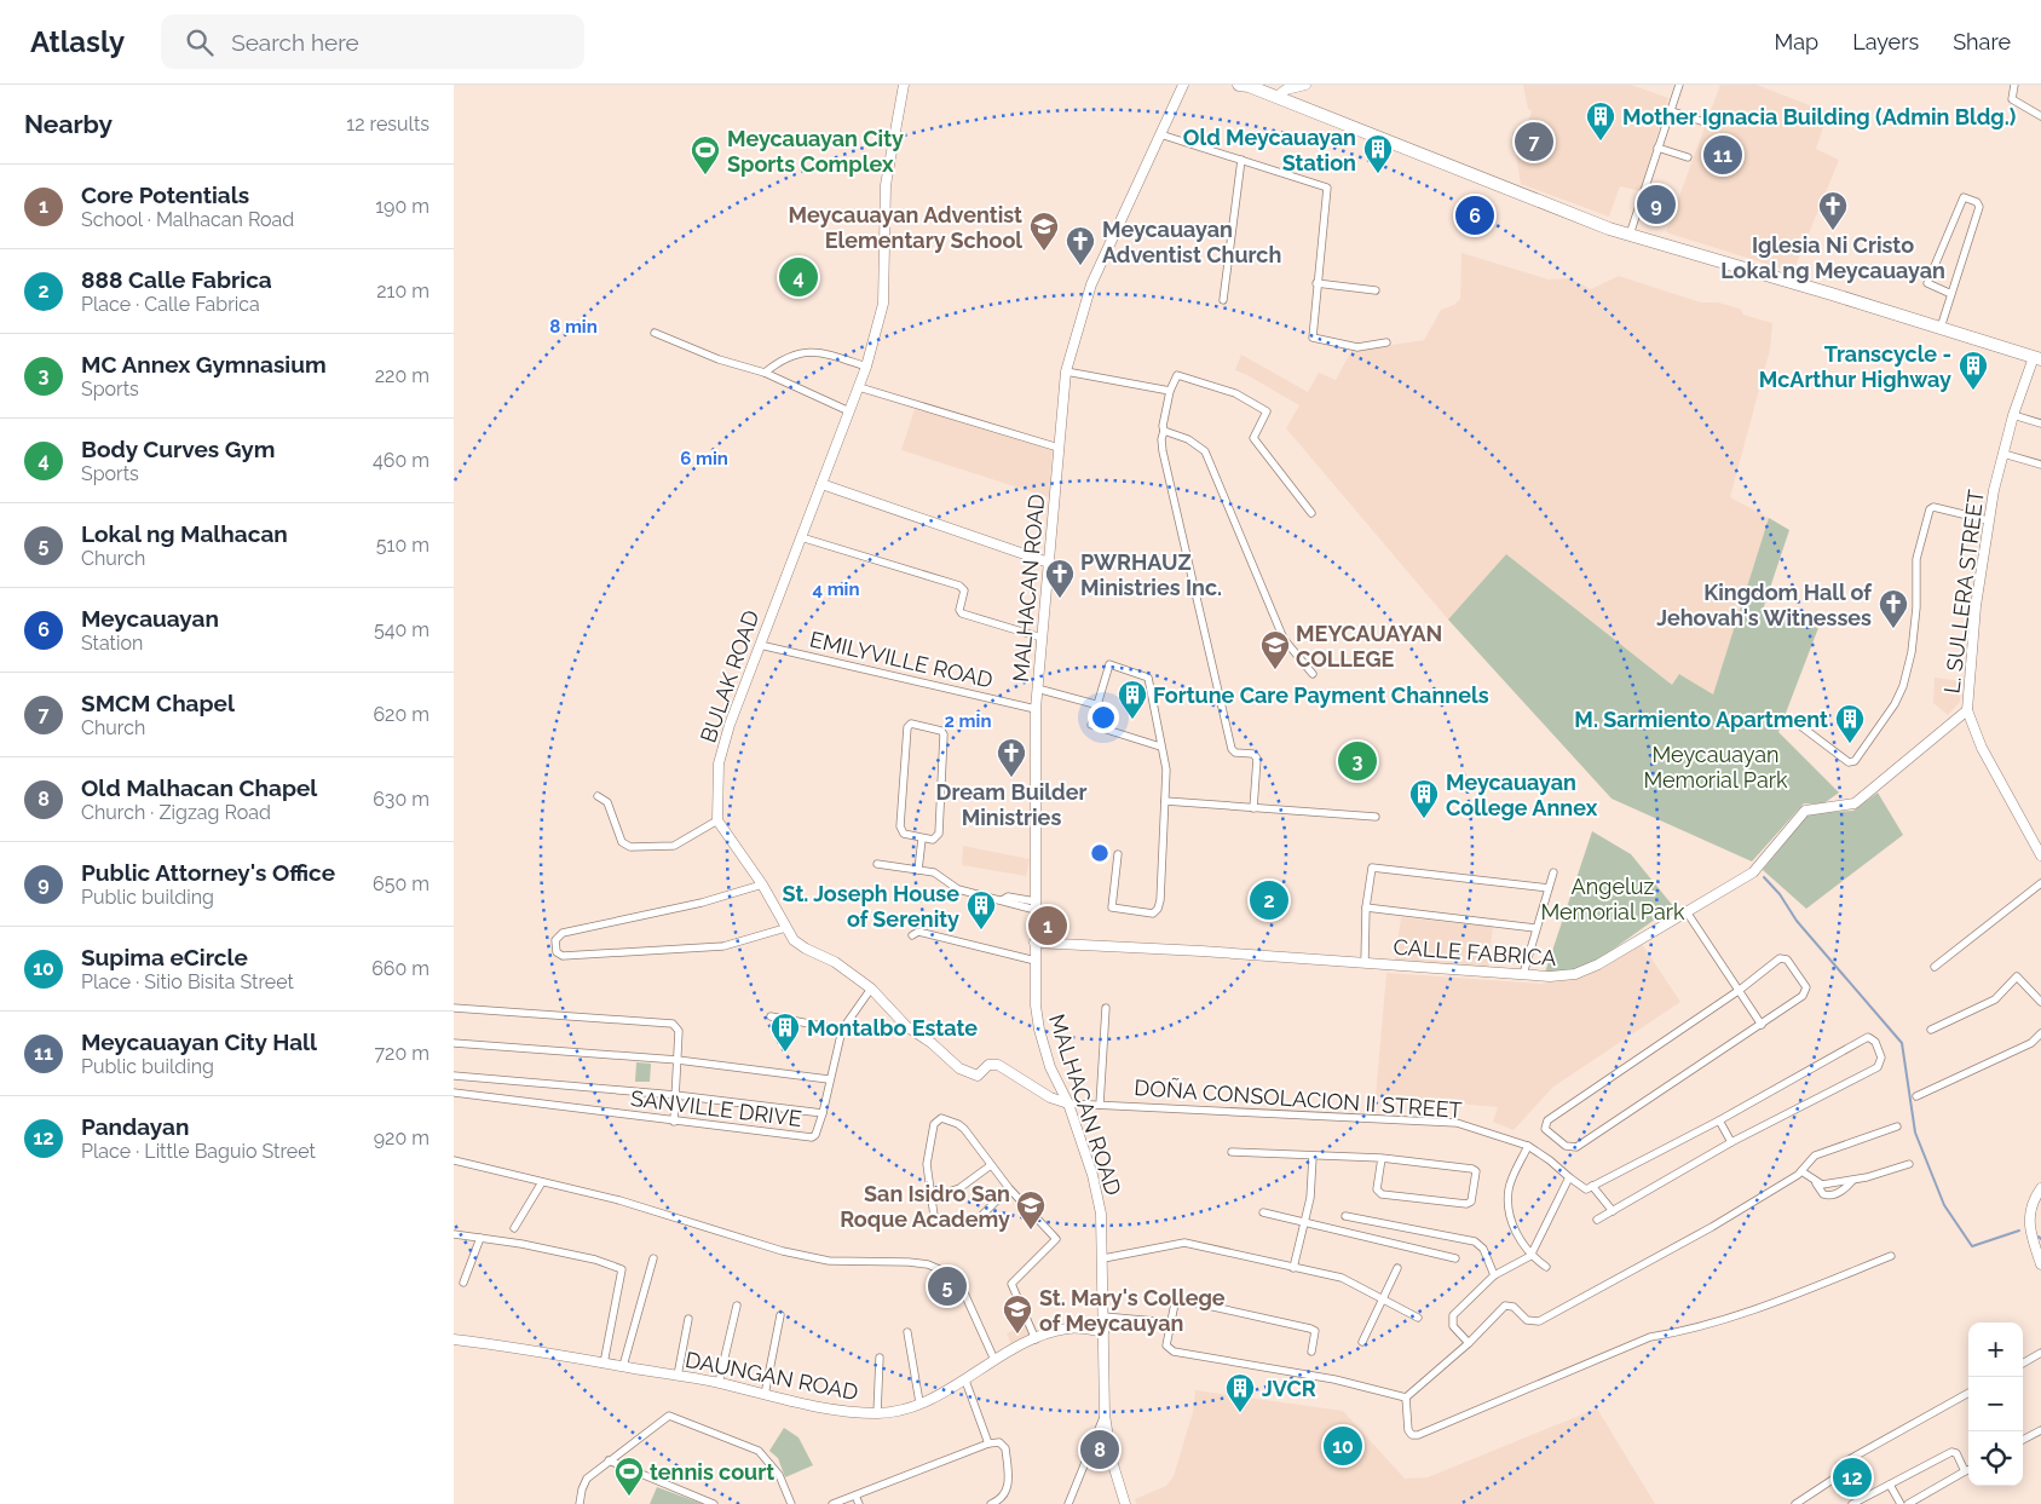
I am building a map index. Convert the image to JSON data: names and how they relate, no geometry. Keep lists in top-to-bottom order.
{
  "streets": {
    "street": [
      "MALHACAN ROAD",
      "L. SULLERA STREET",
      "EMILYVILLE ROAD",
      "BULAK ROAD",
      "CALLE FABRICA",
      "DOÑA CONSOLACION II STREET",
      "SANVILLE DRIVE",
      "DAUNGAN ROAD"
    ]
  },
  "crossings": [
    ["MALHACAN ROAD", "EMILYVILLE ROAD"],
    ["MALHACAN ROAD", "CALLE FABRICA"],
    ["MALHACAN ROAD", "DOÑA CONSOLACION II STREET"],
    ["MALHACAN ROAD", "DAUNGAN ROAD"],
    ["L. SULLERA STREET", "CALLE FABRICA"],
    ["EMILYVILLE ROAD", "BULAK ROAD"]
  ],
  "parks": ["Meycauayan Memorial Park", "Angeluz Memorial Park"],
  "places": {
    "building": [
      "Mother Ignacia Building (Admin Bldg.)",
      "Old Meycauayan Station",
      "Transcycle - McArthur Highway",
      "Fortune Care Payment Channels",
      "M. Sarmiento Apartment",
      "Meycauayan College Annex",
      "St. Joseph House of Serenity",
      "Montalbo Estate",
      "JVCR"
    ],
    "sports": ["Meycauayan City Sports Complex", "tennis court"],
    "church": [
      "Iglesia Ni Cristo Lokal ng Meycauayan",
      "Meycauayan Adventist Church",
      "PWRHAUZ Ministries Inc.",
      "Kingdom Hall of Jehovah's Witnesses",
      "Dream Builder Ministries"
    ],
    "school or university": [
      "Meycauayan Adventist Elementary School",
      "MEYCAUAYAN COLLEGE",
      "San Isidro San Roque Academy",
      "St. Mary's College of Meycauyan"
    ]
  },
  "page": {
    "header": "Atlasly",
    "search": "Search here",
    "nav": ["Map", "Layers", "Share"],
    "heading": ["Nearby", "12 results"],
    "pins": [
      "7",
      "11",
      "9",
      "6",
      "4",
      "3",
      "2",
      "1",
      "5",
      "10",
      "8",
      "12"
    ],
    "list": [
      {
        "mark": "1",
        "name": "Core Potentials",
        "note": "School · Malhacan Road",
        "value": "190 m"
      },
      {
        "mark": "2",
        "name": "888 Calle Fabrica",
        "note": "Place · Calle Fabrica",
        "value": "210 m"
      },
      {
        "mark": "3",
        "name": "MC Annex Gymnasium",
        "note": "Sports",
        "value": "220 m"
      },
      {
        "mark": "4",
        "name": "Body Curves Gym",
        "note": "Sports",
        "value": "460 m"
      },
      {
        "mark": "5",
        "name": "Lokal ng Malhacan",
        "note": "Church",
        "value": "510 m"
      },
      {
        "mark": "6",
        "name": "Meycauayan",
        "note": "Station",
        "value": "540 m"
      },
      {
        "mark": "7",
        "name": "SMCM Chapel",
        "note": "Church",
        "value": "620 m"
      },
      {
        "mark": "8",
        "name": "Old Malhacan Chapel",
        "note": "Church · Zigzag Road",
        "value": "630 m"
      },
      {
        "mark": "9",
        "name": "Public Attorney's Office",
        "note": "Public building",
        "value": "650 m"
      },
      {
        "mark": "10",
        "name": "Supima eCircle",
        "note": "Place · Sitio Bisita Street",
        "value": "660 m"
      },
      {
        "mark": "11",
        "name": "Meycauayan City Hall",
        "note": "Public building",
        "value": "720 m"
      },
      {
        "mark": "12",
        "name": "Pandayan",
        "note": "Place · Little Baguio Street",
        "value": "920 m"
      }
    ],
    "map_buttons": ["+", "−"]
  },
  "rings": [
    "8 min",
    "6 min",
    "4 min",
    "2 min"
  ]
}
